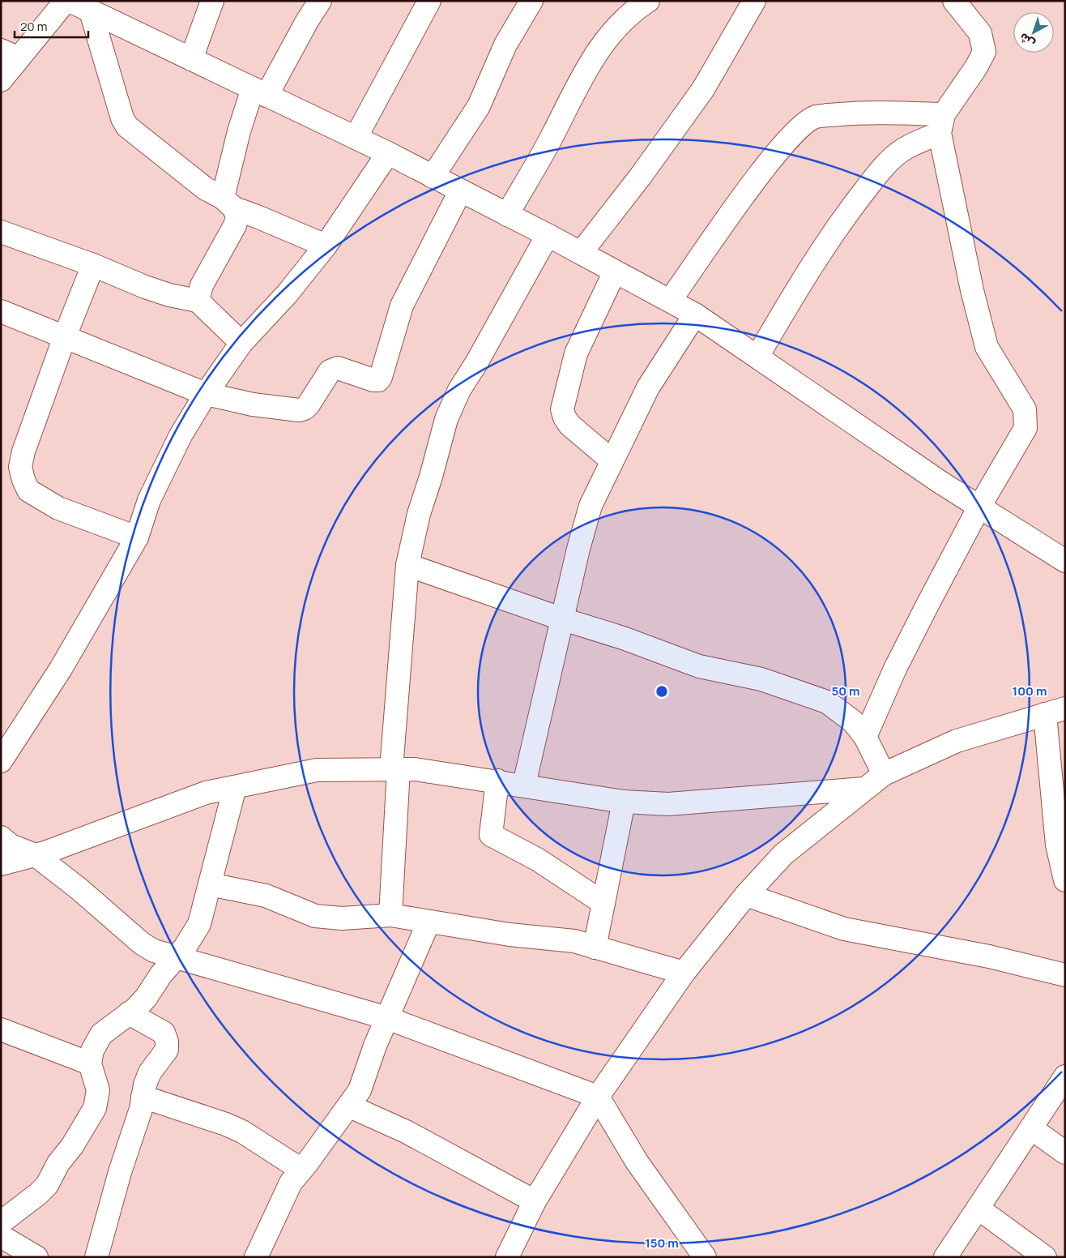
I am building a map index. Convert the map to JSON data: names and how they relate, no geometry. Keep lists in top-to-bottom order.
{
  "scale_bar": "20 m",
  "north": "bottom left",
  "rings": ["50 m", "100 m", "150 m"]
}
